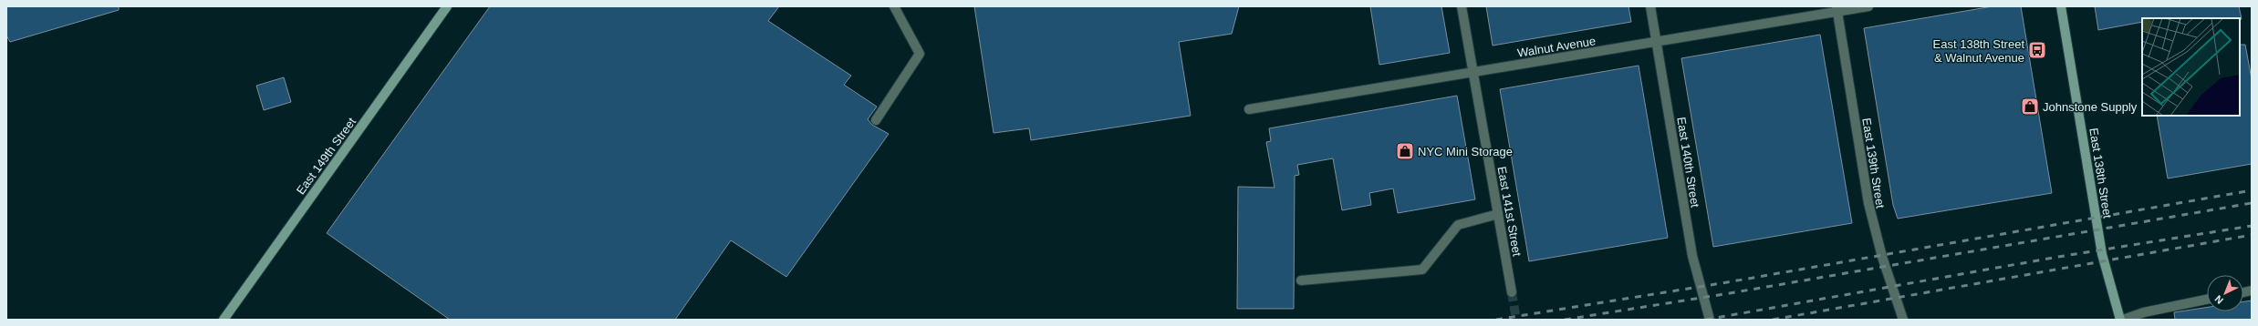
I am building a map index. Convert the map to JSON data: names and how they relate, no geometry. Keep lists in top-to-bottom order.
{
  "streets": {
    "main road": ["East 149th Street", "East 138th Street"],
    "street": [
      "Walnut Avenue",
      "East 140th Street",
      "East 139th Street",
      "East 141st Street"
    ]
  },
  "crossings": [
    ["Walnut Avenue", "East 140th Street"],
    ["Walnut Avenue", "East 139th Street"],
    ["Walnut Avenue", "East 141st Street"]
  ],
  "places": {
    "bus stop": ["East 138th Street & Walnut Avenue"],
    "shop": ["Johnstone Supply", "NYC Mini Storage"]
  },
  "north": "bottom left"
}
